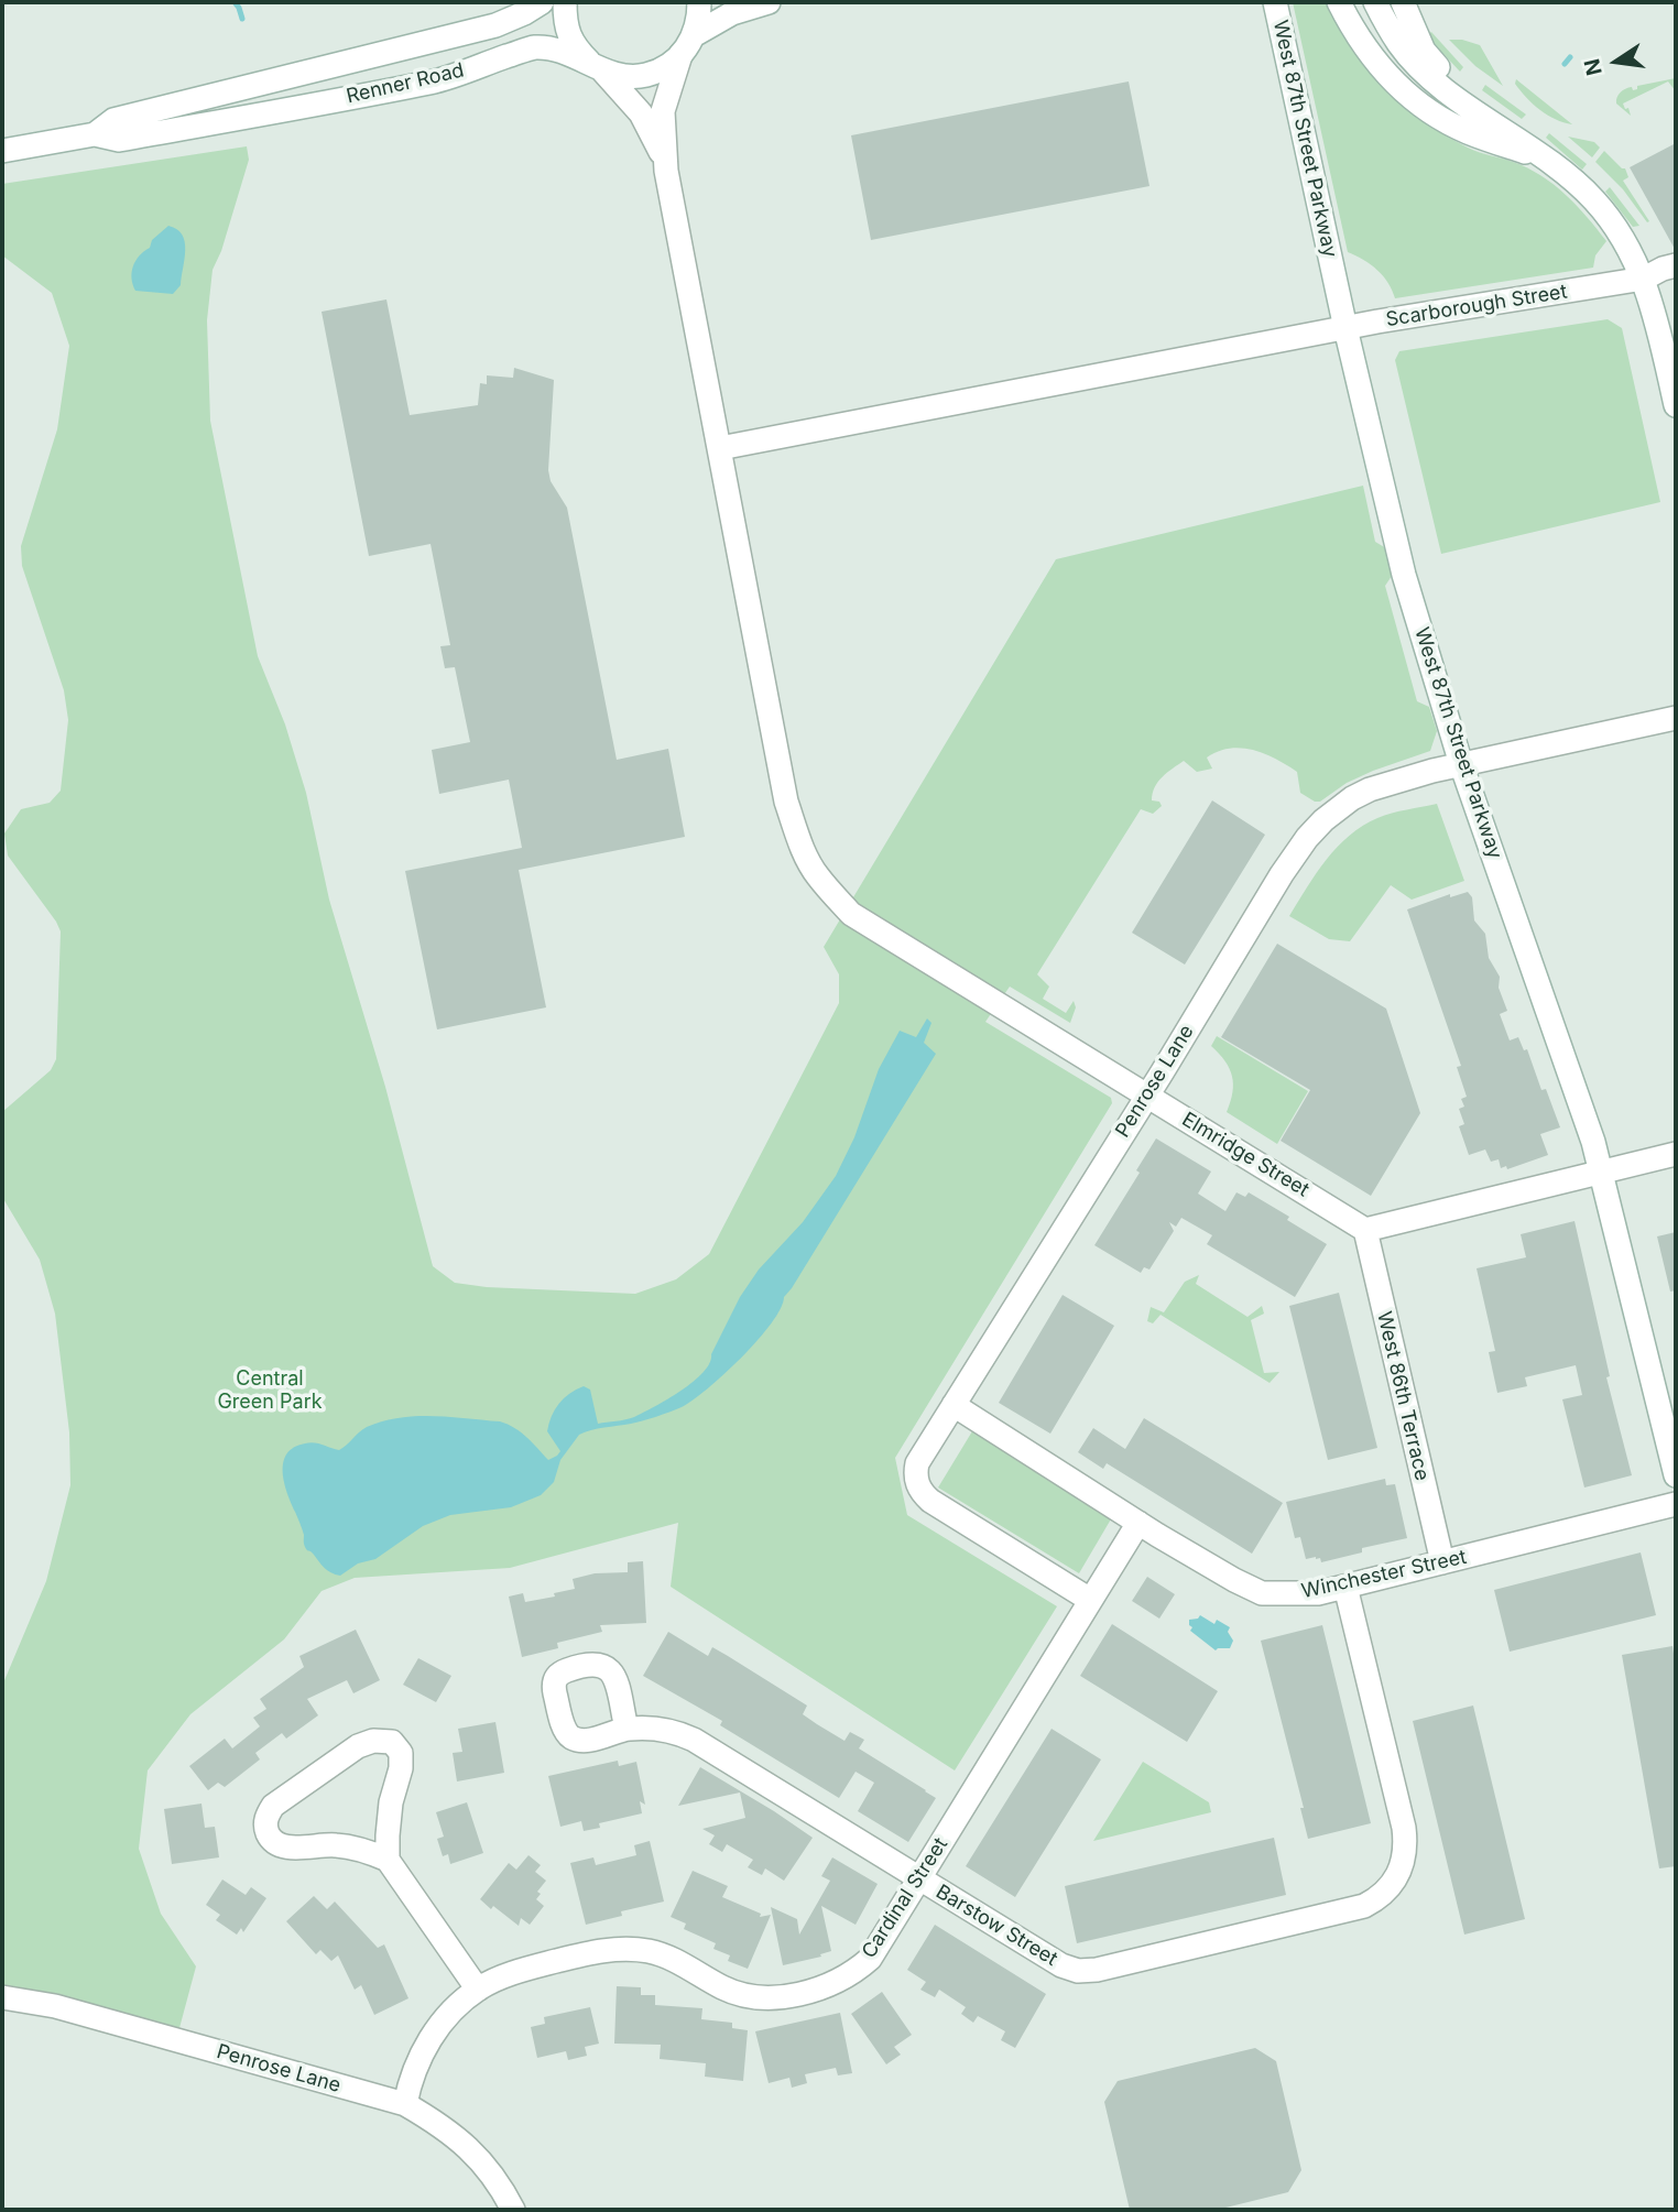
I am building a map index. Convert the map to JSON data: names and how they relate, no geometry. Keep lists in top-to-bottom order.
{
  "streets": {
    "street": [
      "Renner Road",
      "West 87th Street Parkway",
      "Scarborough Street",
      "Penrose Lane",
      "Elmridge Street",
      "West 86th Terrace",
      "Winchester Street",
      "Cardinal Street",
      "Barstow Street"
    ]
  },
  "crossings": [
    ["West 87th Street Parkway", "Scarborough Street"],
    ["West 87th Street Parkway", "Penrose Lane"],
    ["Scarborough Street", "Elmridge Street"],
    ["Penrose Lane", "Elmridge Street"],
    ["Penrose Lane", "Winchester Street"],
    ["Penrose Lane", "Cardinal Street"],
    ["Elmridge Street", "West 86th Terrace"],
    ["West 86th Terrace", "Winchester Street"],
    ["Winchester Street", "Cardinal Street"],
    ["Winchester Street", "Barstow Street"],
    ["Cardinal Street", "Barstow Street"]
  ],
  "parks": ["Central Green Park"],
  "north": "left"
}
